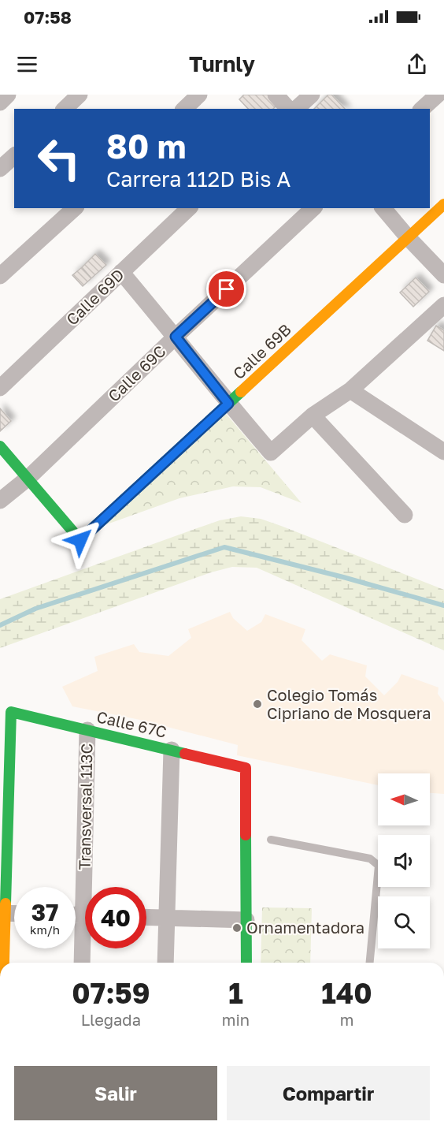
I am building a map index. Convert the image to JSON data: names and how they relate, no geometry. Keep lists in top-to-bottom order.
{
  "streets": {
    "street": [
      "Calle 69D",
      "Calle 69B",
      "Calle 69C",
      "Calle 67C",
      "Transversal 113C"
    ]
  },
  "crossings": [
    ["Calle 69B", "Calle 69C"],
    ["Calle 67C", "Transversal 113C"]
  ],
  "places": ["Colegio Tomás Cipriano de Mosquera", "Ornamentadora"],
  "north": "left",
  "page": {
    "status": "07:58",
    "header": "Turnly",
    "turn": ["80 m", "Carrera 112D Bis A"],
    "speed": "37 km/h",
    "limit": "40",
    "eta": [
      "07:59",
      "Llegada",
      "1",
      "min",
      "140",
      "m"
    ],
    "buttons": ["Salir", "Compartir"]
  }
}
